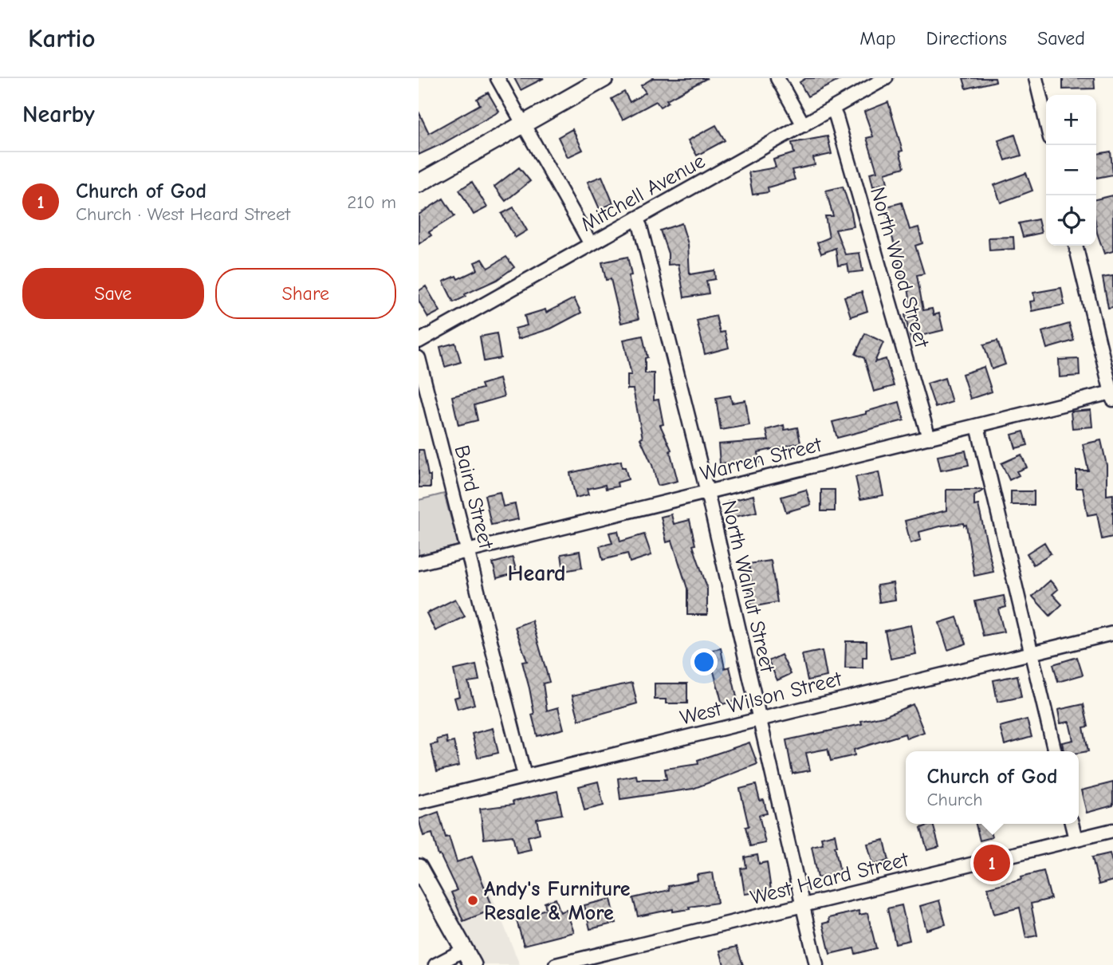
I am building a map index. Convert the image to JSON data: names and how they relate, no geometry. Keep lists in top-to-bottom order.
{
  "streets": {
    "street": [
      "Mitchell Avenue",
      "North Wood Street",
      "Warren Street",
      "Baird Street",
      "North Walnut Street",
      "West Wilson Street",
      "West Heard Street"
    ]
  },
  "crossings": [
    ["Mitchell Avenue", "North Wood Street"],
    ["Mitchell Avenue", "North Walnut Street"],
    ["North Wood Street", "Warren Street"],
    ["Warren Street", "Baird Street"],
    ["Warren Street", "North Walnut Street"],
    ["Baird Street", "West Wilson Street"],
    ["North Walnut Street", "West Wilson Street"],
    ["North Walnut Street", "West Heard Street"]
  ],
  "districts": ["Heard"],
  "places": ["Andy's Furniture Resale & More"],
  "page": {
    "header": "Kartio",
    "nav": ["Map", "Directions", "Saved"],
    "heading": "Nearby",
    "map_buttons": ["+", "−"],
    "list": [
      {
        "mark": "1",
        "name": "Church of God",
        "note": "Church · West Heard Street",
        "value": "210 m"
      }
    ],
    "buttons": ["Save", "Share"],
    "popup": ["Church of God", "Church"],
    "pins": "1"
  }
}
